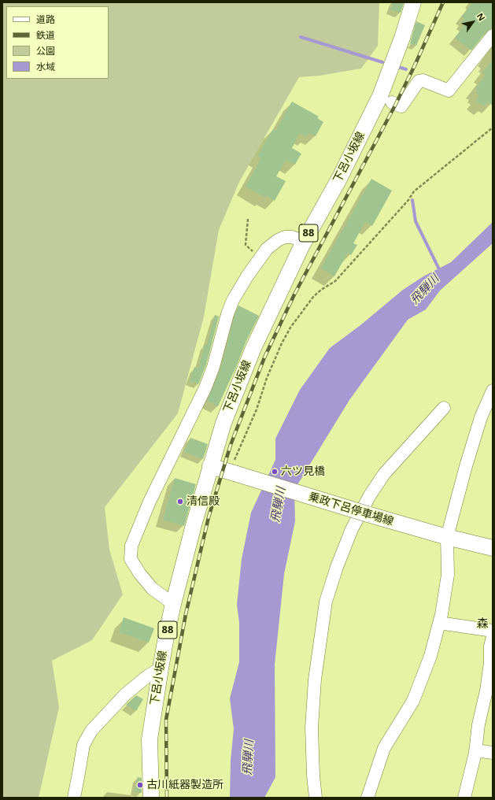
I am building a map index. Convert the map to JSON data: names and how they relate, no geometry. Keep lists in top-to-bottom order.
{
  "streets": {
    "main road": ["下呂小坂線", "88", "乗政下呂停車場線"]
  },
  "crossings": [
    ["下呂小坂線", "乗政下呂停車場線"]
  ],
  "districts": ["森"],
  "water": ["飛騨川"],
  "places": ["六ツ見橋", "清信殿", "古川紙器製造所"],
  "legend": [
    "道路",
    "鉄道",
    "公園",
    "水域"
  ],
  "north": "top right"
}
